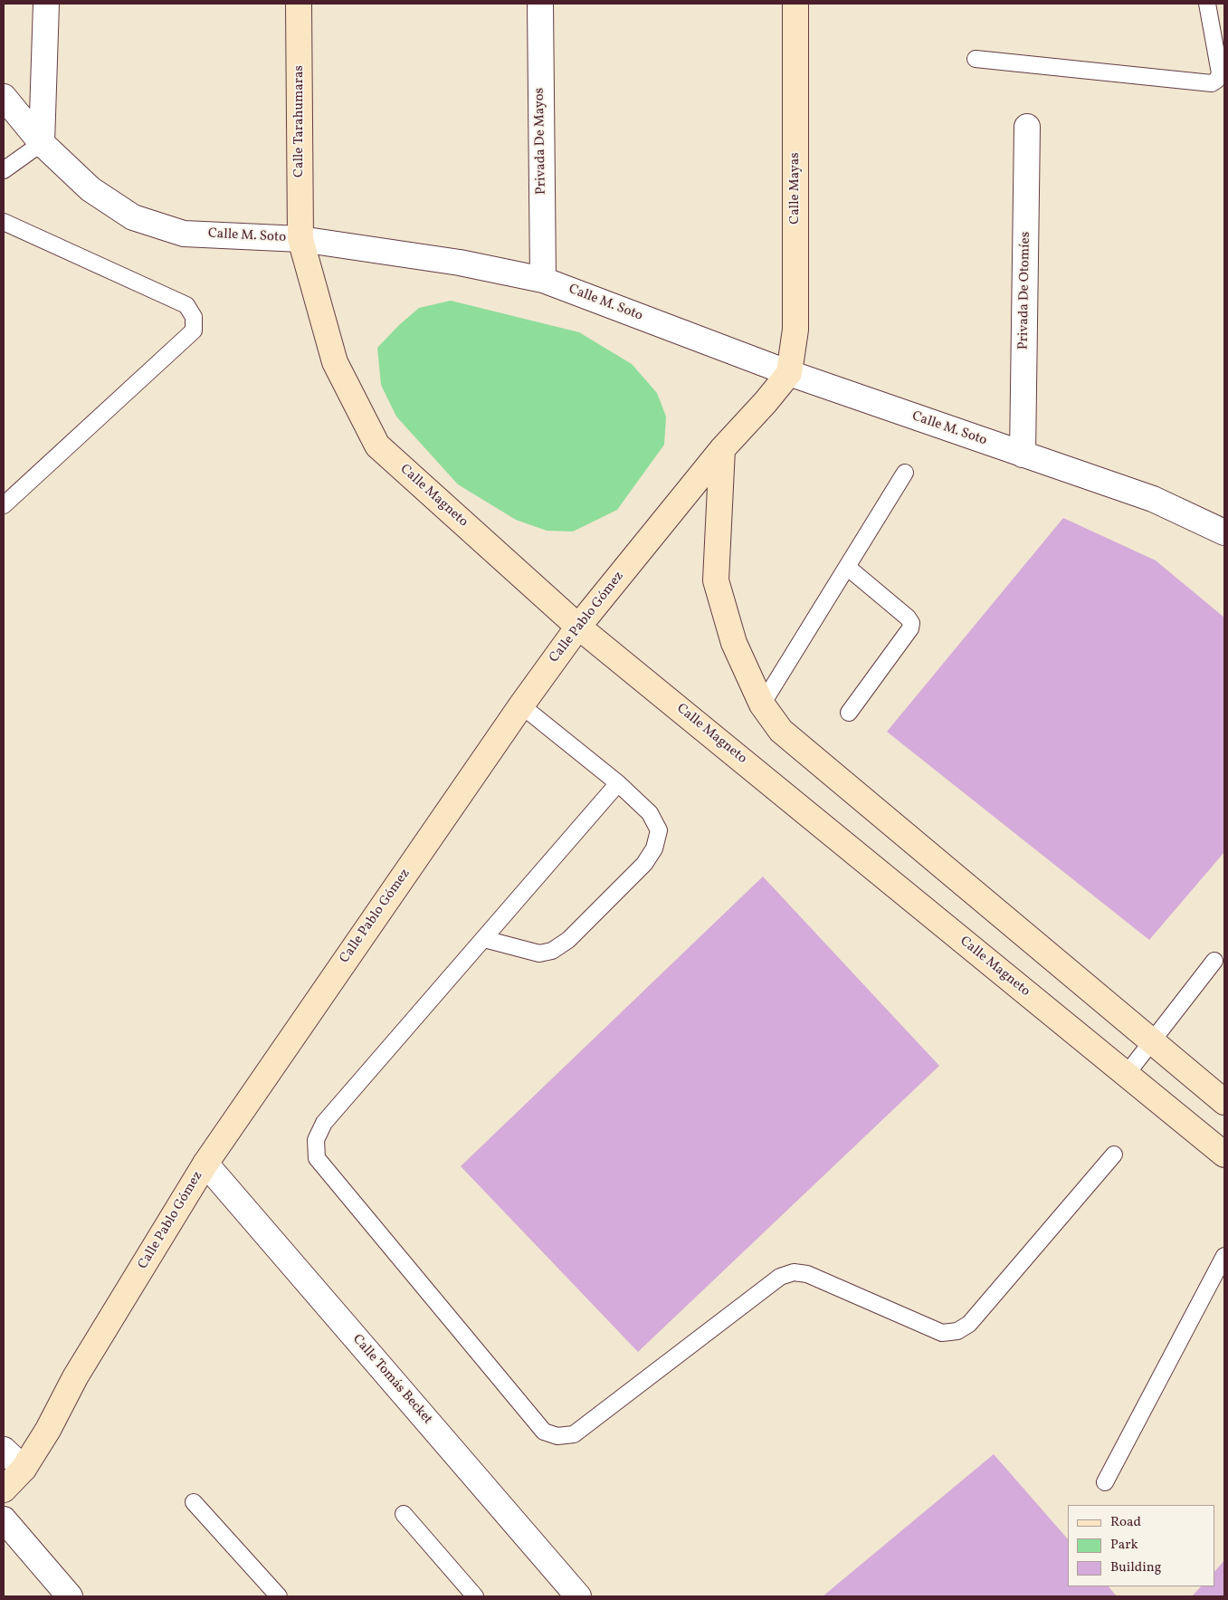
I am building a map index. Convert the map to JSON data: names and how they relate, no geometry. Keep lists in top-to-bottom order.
{
  "streets": {
    "main road": [
      "Calle Tarahumaras",
      "Calle Mayas",
      "Calle Magneto",
      "Calle Pablo Gómez"
    ],
    "street": [
      "Privada De Mayos",
      "Calle M. Soto",
      "Privada De Otomíes",
      "Calle Tomás Becket"
    ]
  },
  "crossings": [
    ["Calle Tarahumaras", "Calle M. Soto"],
    ["Calle Tarahumaras", "Calle Magneto"],
    ["Privada De Mayos", "Calle M. Soto"],
    ["Calle Mayas", "Calle M. Soto"],
    ["Calle Mayas", "Calle Pablo Gómez"],
    ["Calle M. Soto", "Privada De Otomíes"],
    ["Calle M. Soto", "Calle Magneto"],
    ["Calle M. Soto", "Calle Pablo Gómez"],
    ["Calle Magneto", "Calle Pablo Gómez"],
    ["Calle Pablo Gómez", "Calle Tomás Becket"]
  ],
  "legend": ["Road", "Park", "Building"]
}
